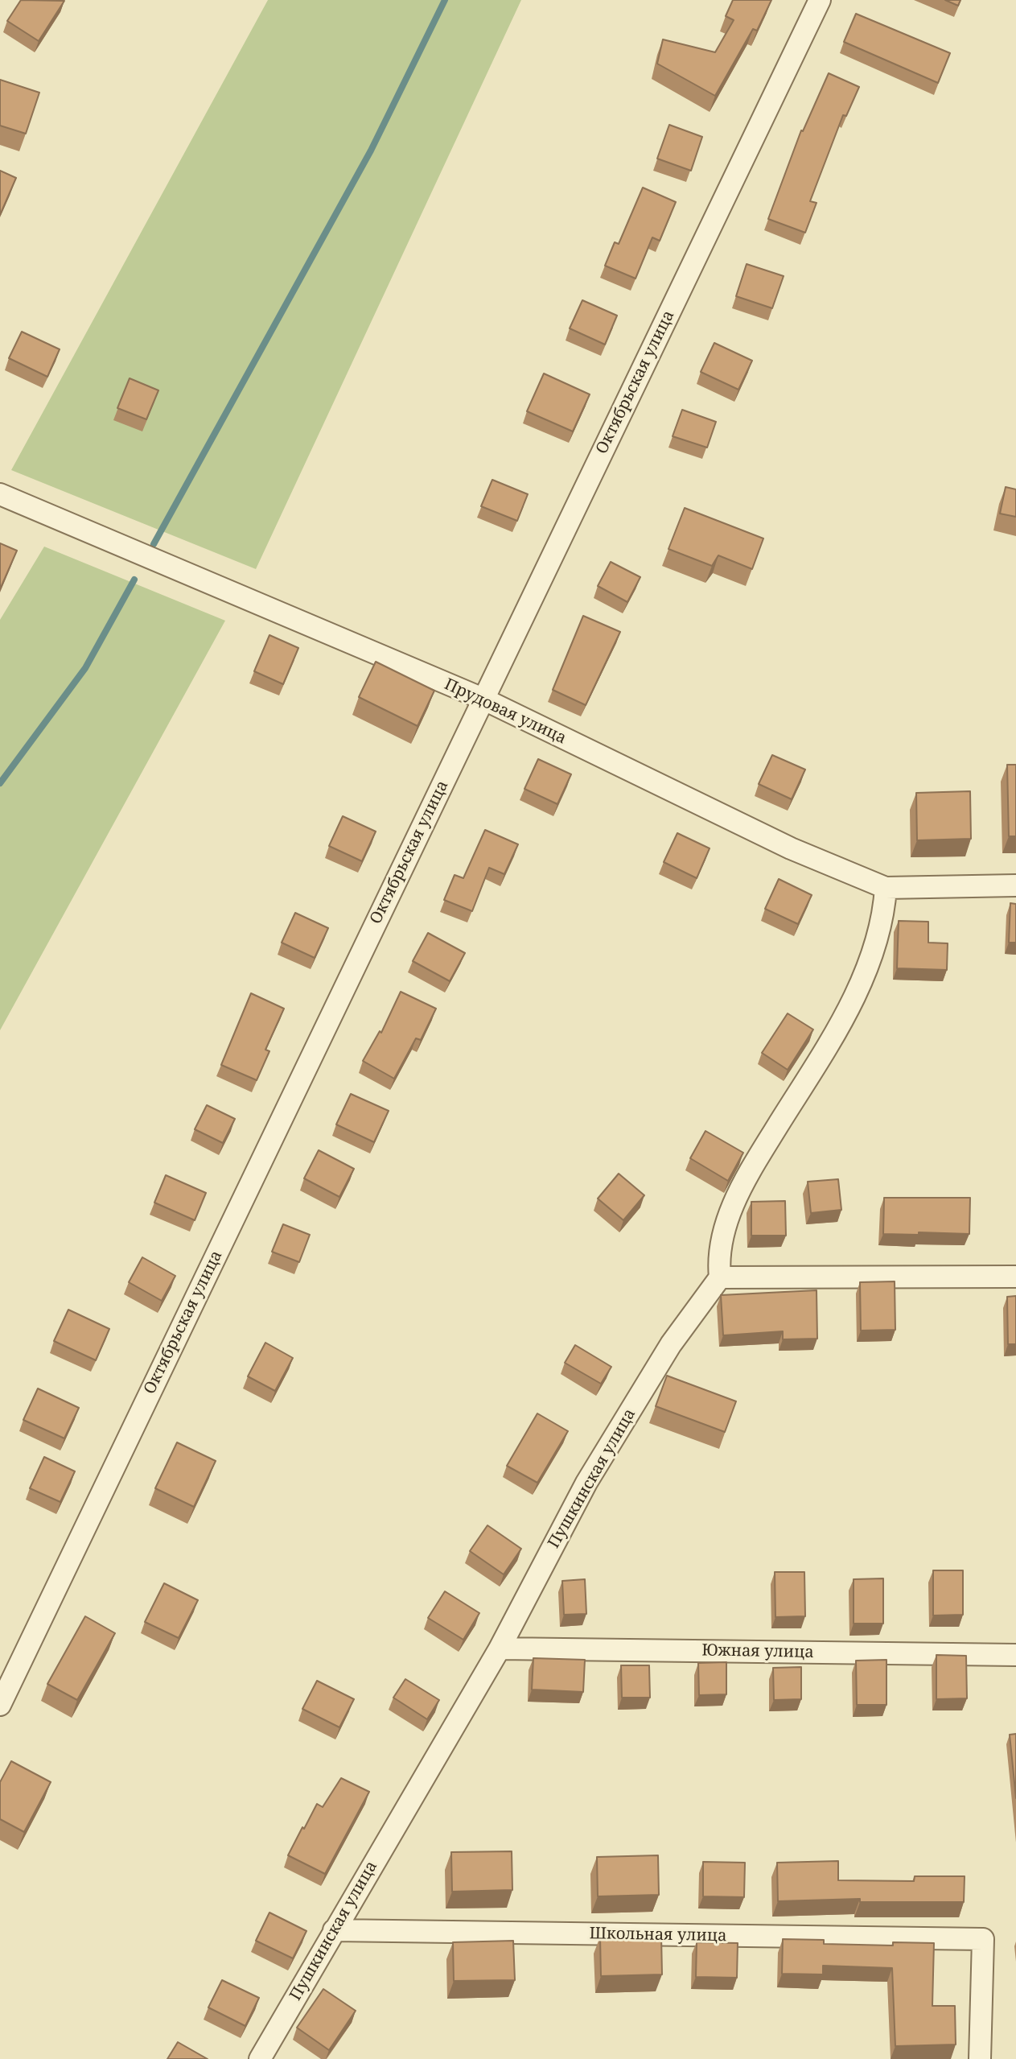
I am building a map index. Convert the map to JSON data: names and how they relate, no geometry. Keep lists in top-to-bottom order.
{
  "streets": {
    "street": [
      "Октябрьская улица",
      "Прудовая улица",
      "Пушкинская улица",
      "Южная улица",
      "Школьная улица"
    ]
  },
  "crossings": [
    ["Октябрьская улица", "Прудовая улица"],
    ["Пушкинская улица", "Южная улица"],
    ["Пушкинская улица", "Школьная улица"]
  ]
}
